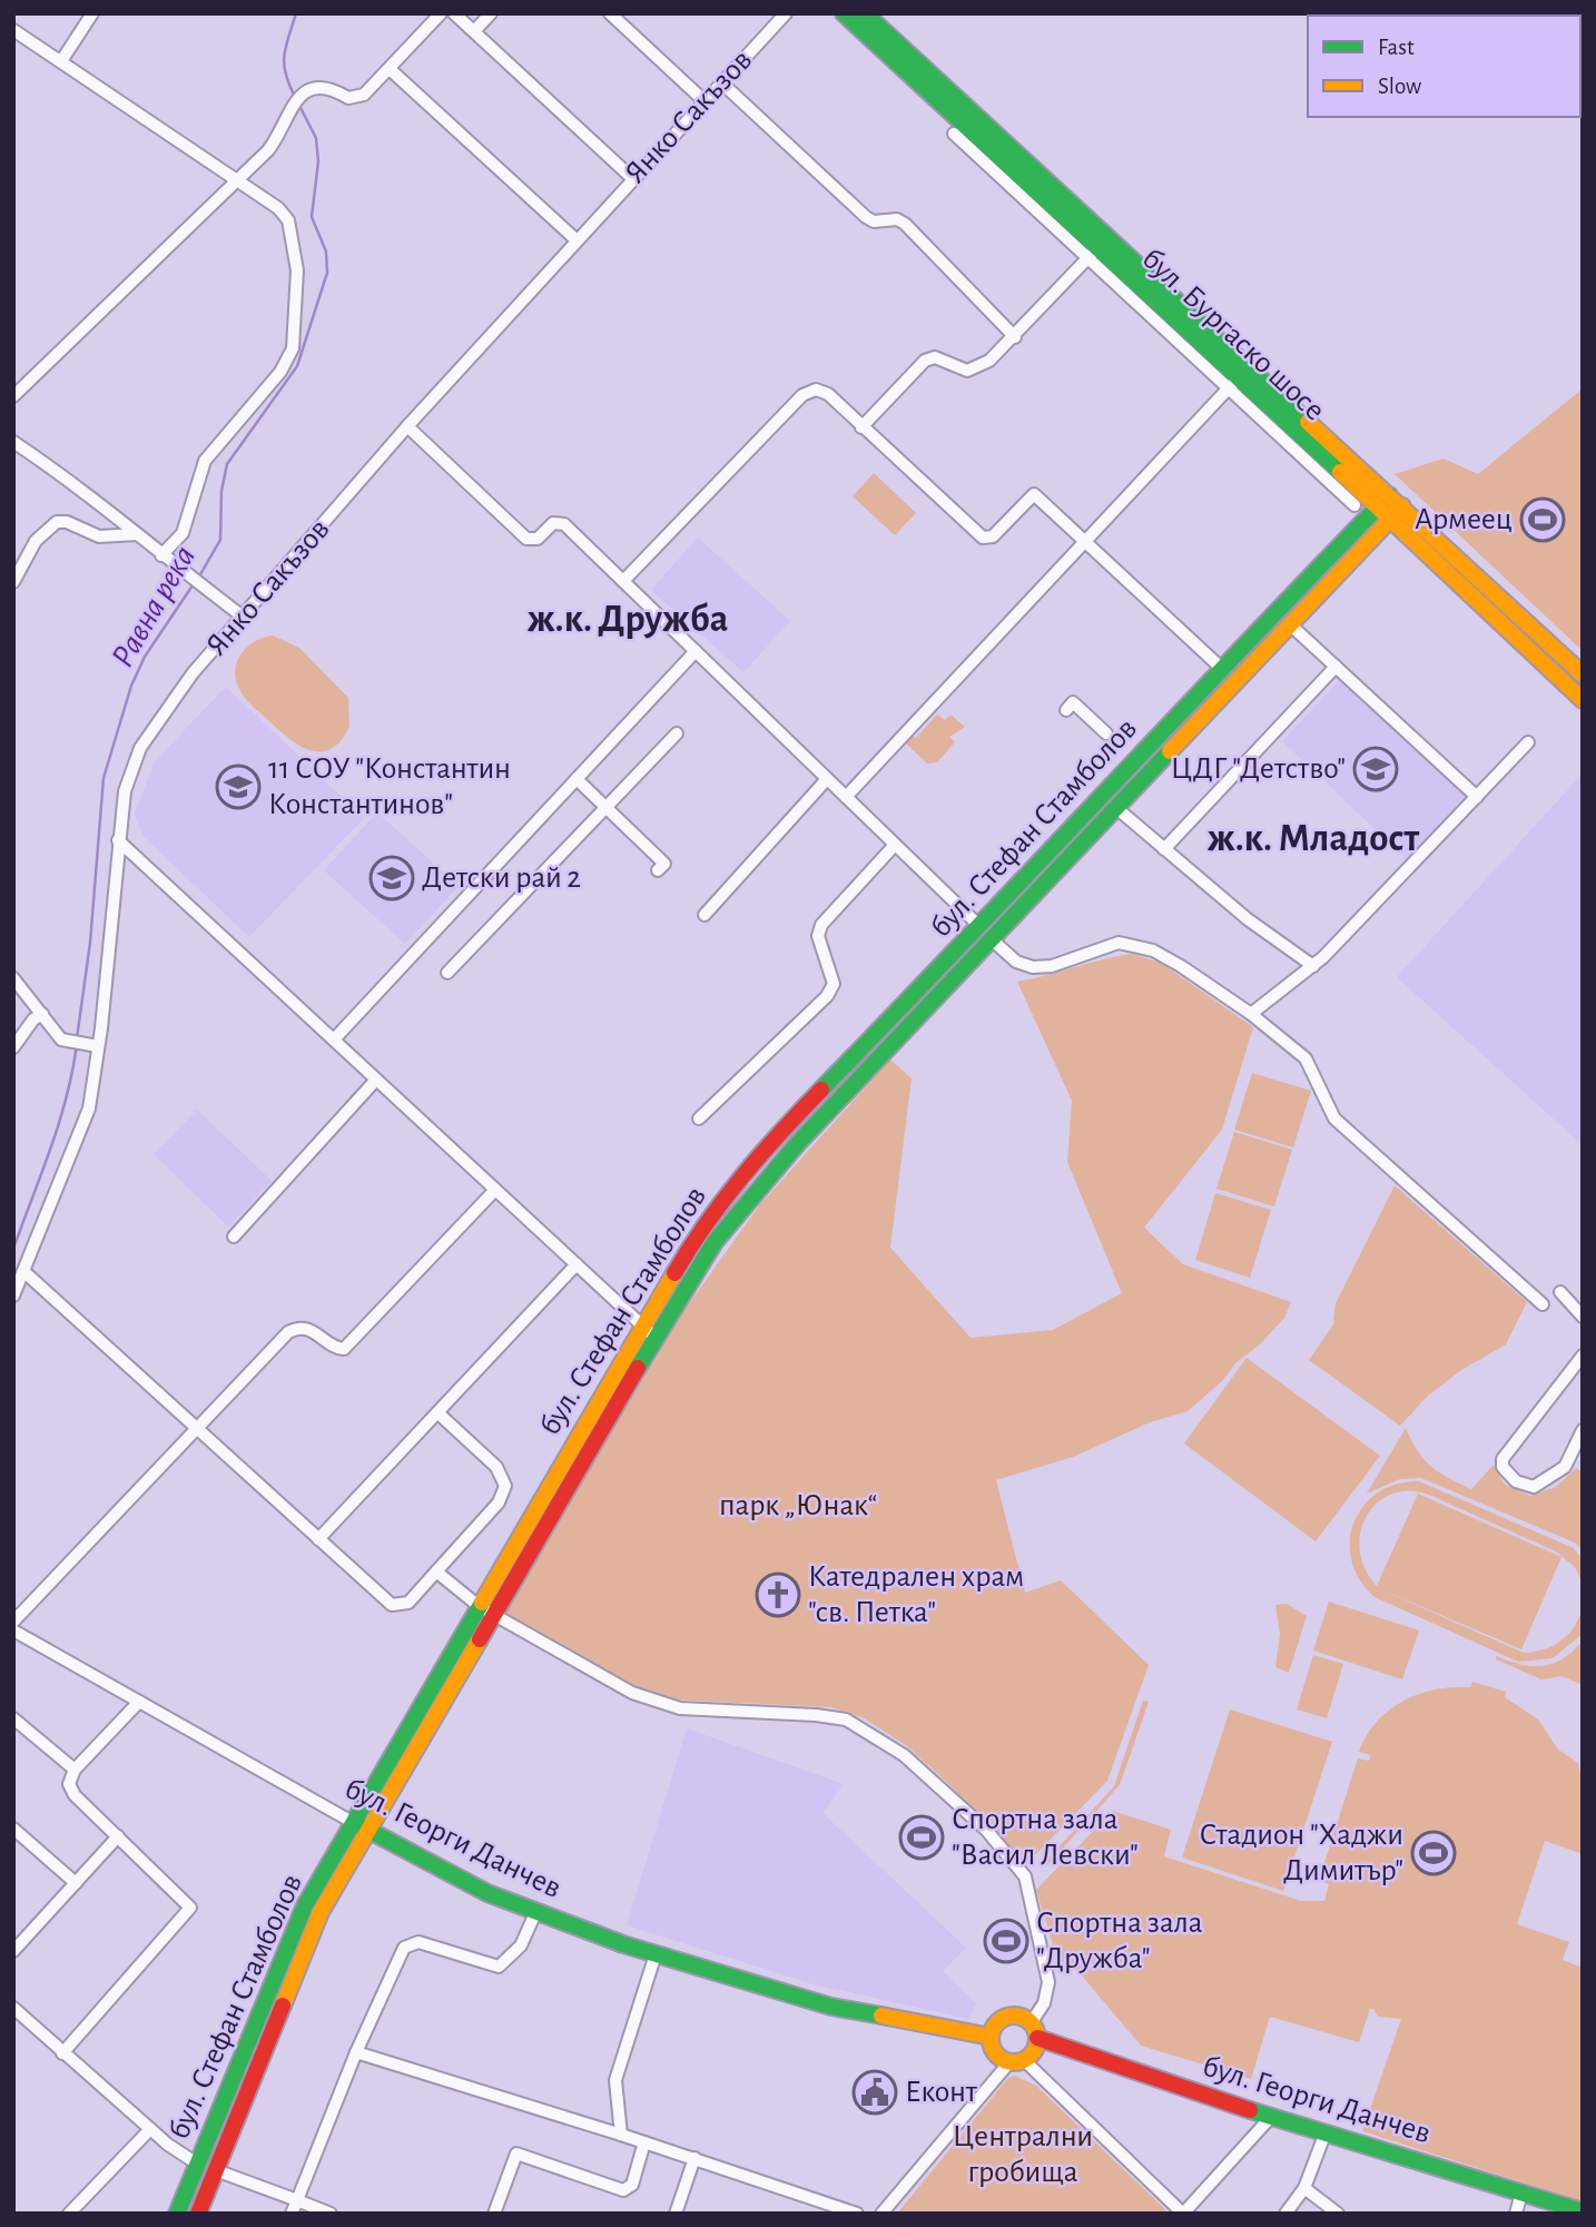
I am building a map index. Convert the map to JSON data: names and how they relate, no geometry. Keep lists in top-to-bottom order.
{
  "streets": {
    "main road": ["бул. Бургаско шосе", "бул. Стефан Стамболов", "бул. Георги Данчев"],
    "street": ["Янко Сакъзов"]
  },
  "crossings": [
    ["бул. Бургаско шосе", "бул. Стефан Стамболов"],
    ["бул. Стефан Стамболов", "бул. Георги Данчев"]
  ],
  "districts": ["ж.к. Дружба", "ж.к. Младост"],
  "water": ["Равна река"],
  "parks": ["парк „Юнак“", "Централни гробища"],
  "places": {
    "sports": [
      "Армеец",
      "Спортна зала \"Васил Левски\"",
      "Стадион \"Хаджи Димитър\"",
      "Спортна зала \"Дружба\""
    ],
    "school or university": ["ЦДГ \"Детство\"", "11 СОУ \"Константин Константинов\"", "Детски рай 2"],
    "church": ["Катедрален храм \"св. Петка\""],
    "public building": ["Еконт"]
  },
  "legend": ["Fast", "Slow"]
}
